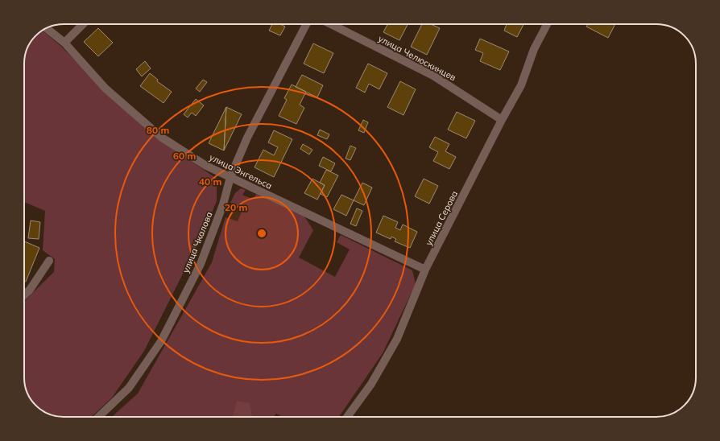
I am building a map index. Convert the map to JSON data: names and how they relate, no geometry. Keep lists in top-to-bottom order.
{
  "streets": {
    "street": [
      "улица Челюскинцев",
      "улица Энгельса",
      "улица Серова",
      "улица Чкалова"
    ]
  },
  "crossings": [
    ["улица Челюскинцев", "улица Серова"],
    ["улица Энгельса", "улица Серова"],
    ["улица Энгельса", "улица Чкалова"]
  ],
  "rings": [
    "80 m",
    "60 m",
    "40 m",
    "20 m"
  ]
}
